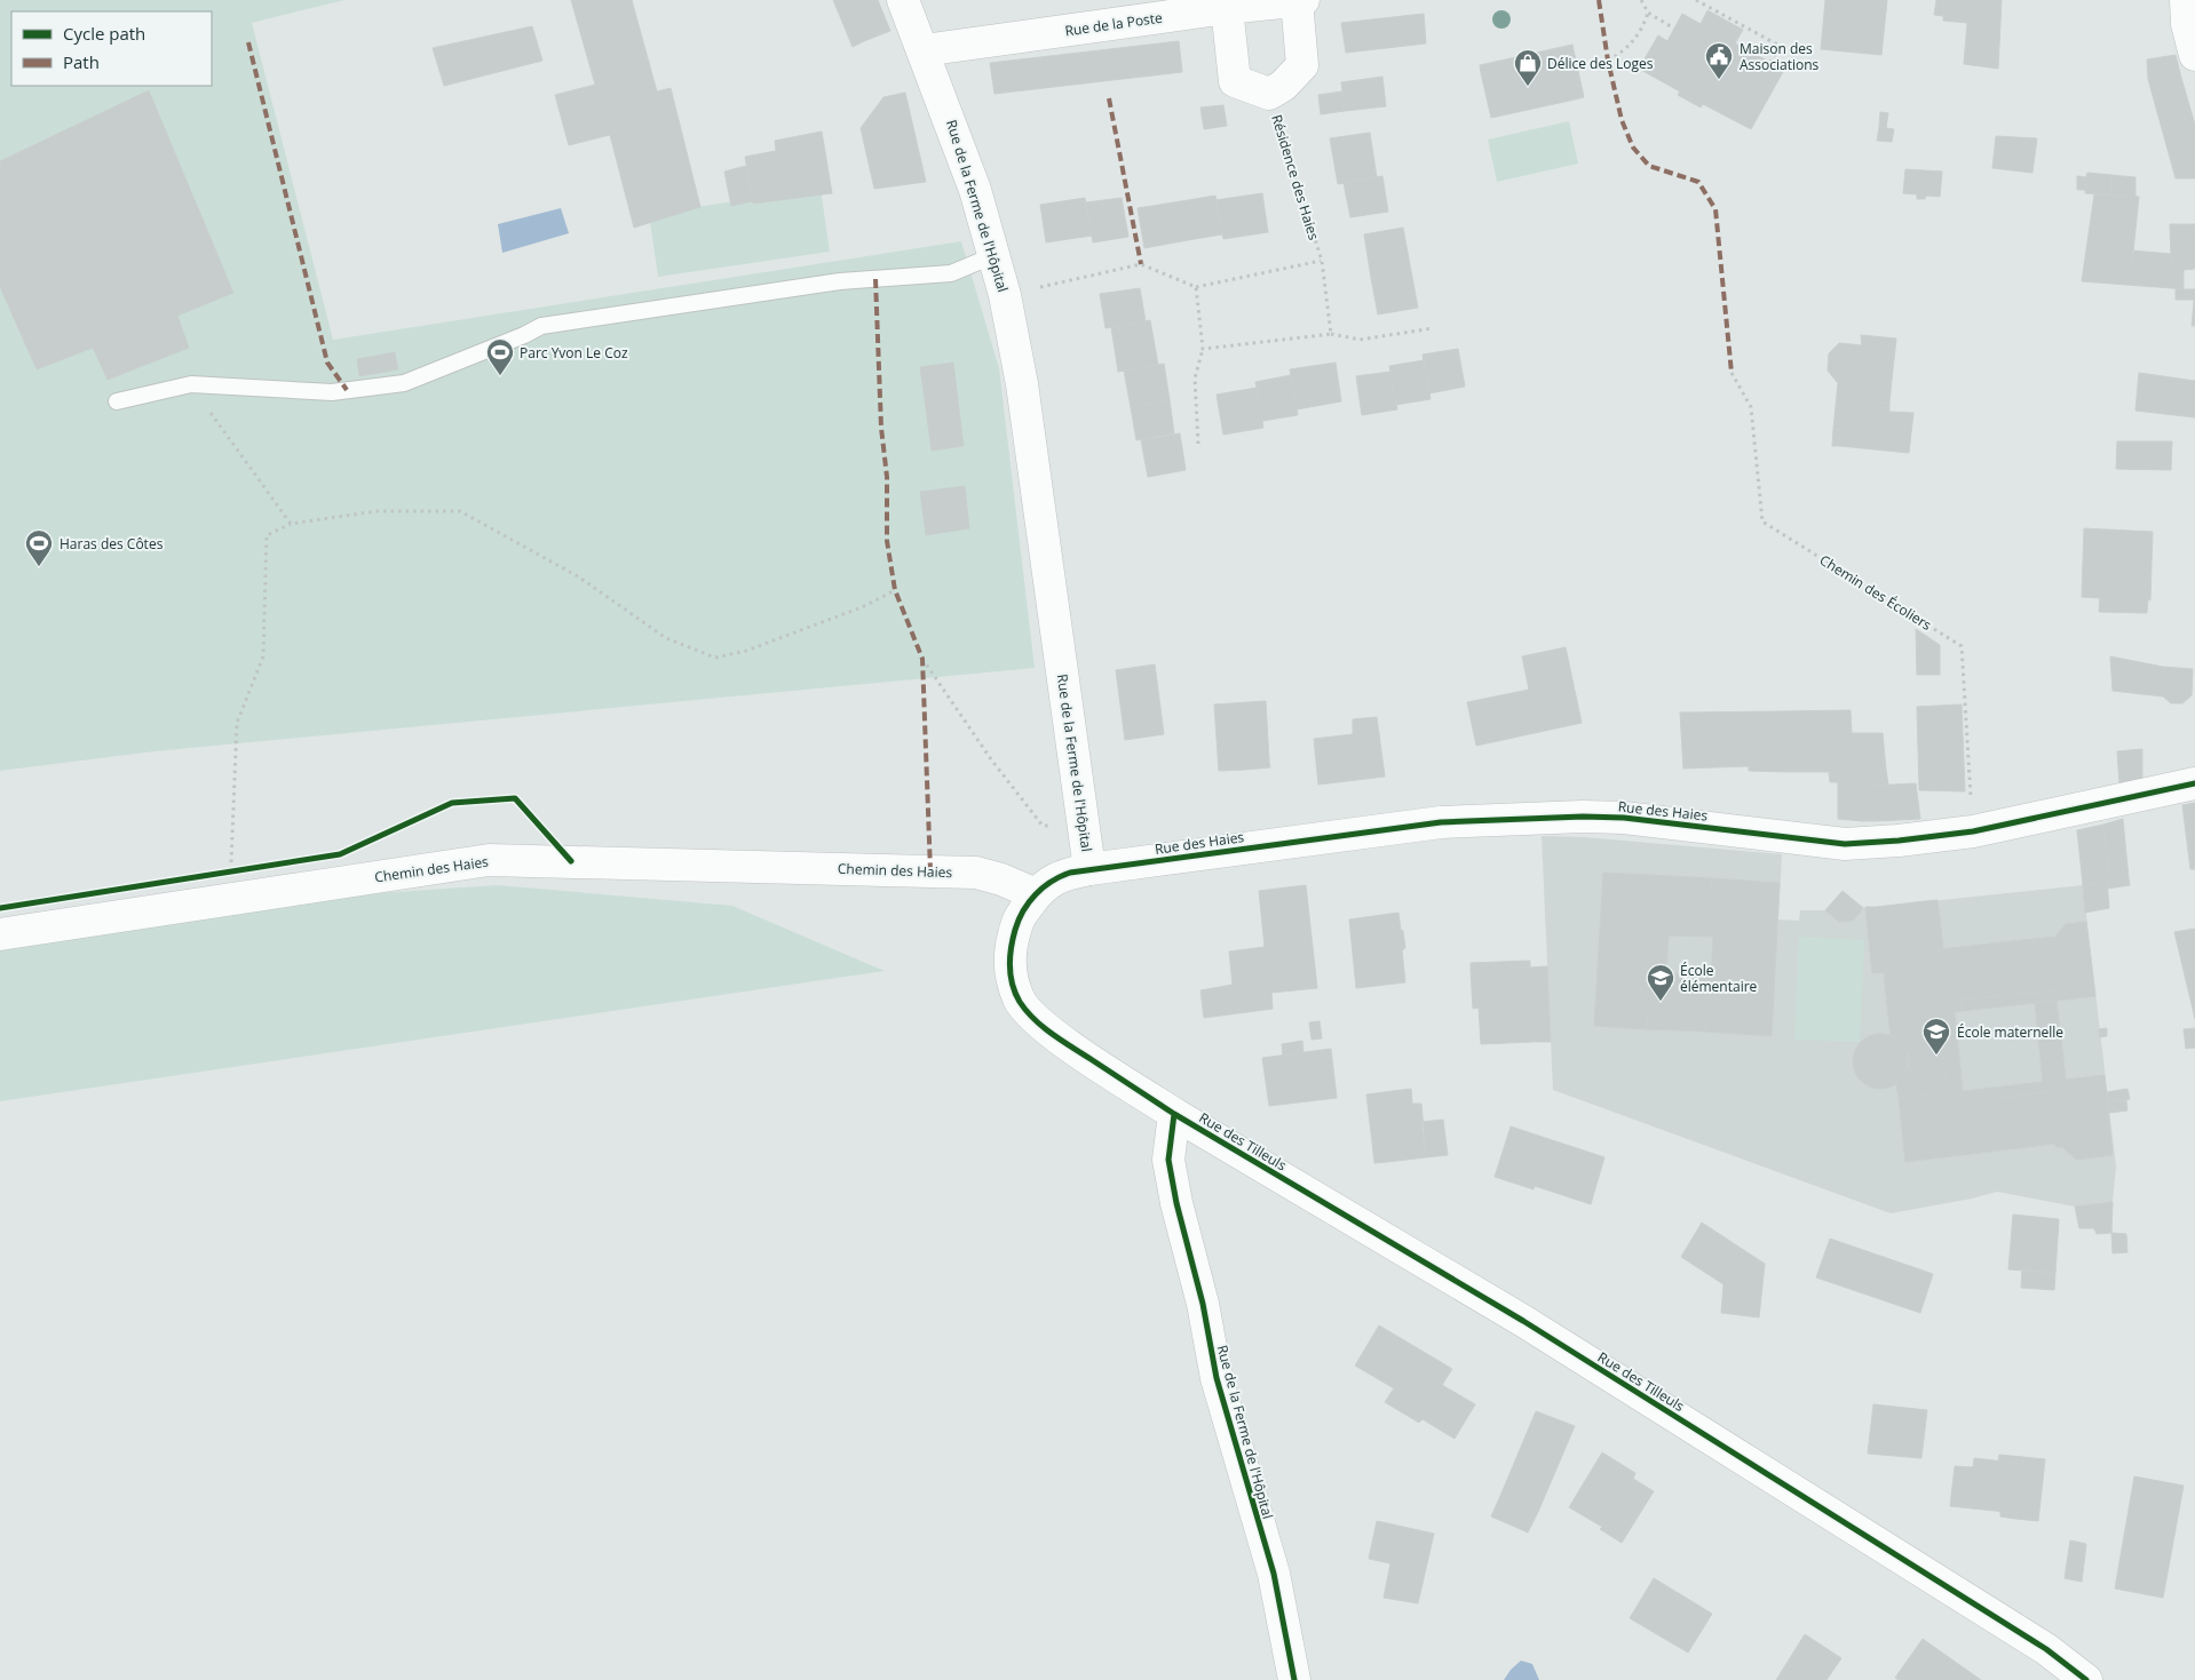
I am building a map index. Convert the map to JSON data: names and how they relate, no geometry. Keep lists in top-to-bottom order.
{
  "streets": {
    "street": [
      "Rue de la Poste",
      "Rue de la Ferme de l'Hôpital",
      "Rue des Haies",
      "Chemin des Haies",
      "Rue des Tilleuls"
    ],
    "path": ["Résidence des Haies", "Chemin des Écoliers"]
  },
  "crossings": [
    ["Rue de la Poste", "Rue de la Ferme de l'Hôpital"],
    ["Rue de la Ferme de l'Hôpital", "Rue des Haies"],
    ["Rue de la Ferme de l'Hôpital", "Chemin des Haies"],
    ["Rue de la Ferme de l'Hôpital", "Rue des Tilleuls"],
    ["Chemin des Écoliers", "Rue des Haies"]
  ],
  "places": {
    "public building": ["Maison des Associations"],
    "shop": ["Délice des Loges"],
    "sports": ["Parc Yvon Le Coz", "Haras des Côtes"],
    "school or university": ["École élémentaire", "École maternelle"]
  },
  "legend": ["Cycle path", "Path"]
}
